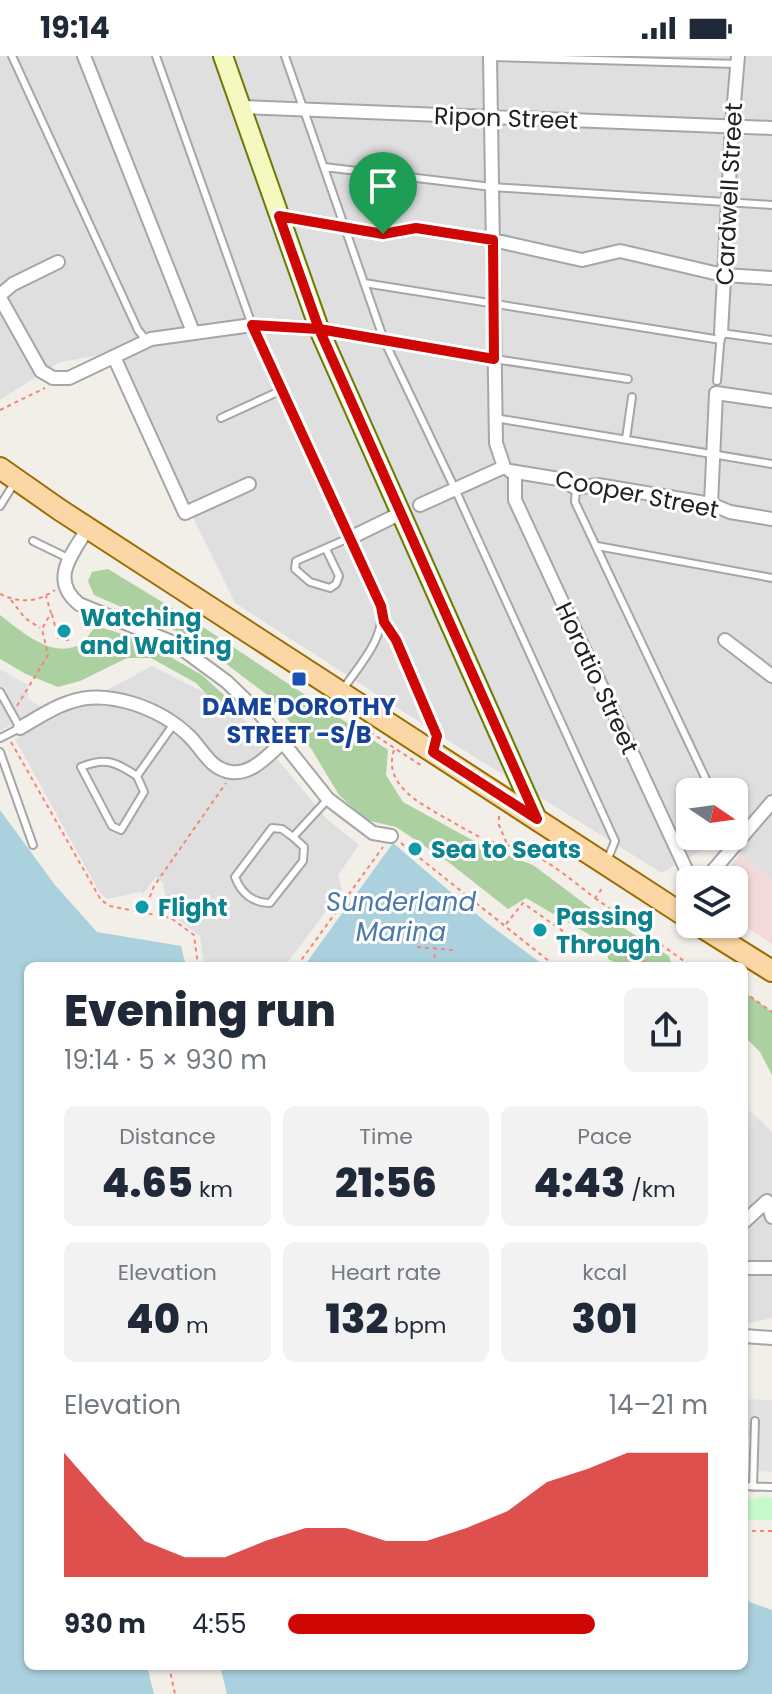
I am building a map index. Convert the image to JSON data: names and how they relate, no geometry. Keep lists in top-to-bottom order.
{
  "streets": {
    "street": [
      "Ripon Street",
      "Cardwell Street",
      "Cooper Street",
      "Horatio Street"
    ]
  },
  "crossings": [
    ["Ripon Street", "Cardwell Street"],
    ["Ripon Street", "Horatio Street"],
    ["Cooper Street", "Horatio Street"]
  ],
  "water": ["Sunderland Marina"],
  "places": {
    "other": [
      "Watching and Waiting",
      "Sea to Seats",
      "Flight",
      "Passing Through"
    ],
    "transit": ["DAME DOROTHY STREET -S/B"]
  },
  "north": "right",
  "page": {
    "status": "19:14",
    "heading": ["Evening run", "19:14 · 5 × 930 m"],
    "stats": [
      ["Distance", "4.65 km"],
      ["Time", "21:56"],
      ["Pace", "4:43 /km"],
      ["Elevation", "40 m"],
      ["Heart rate", "132 bpm"],
      ["kcal", "301"]
    ],
    "chart": ["Elevation", "14–21 m"],
    "list": [
      {
        "name": "930 m",
        "note": "4:55"
      }
    ]
  }
}
